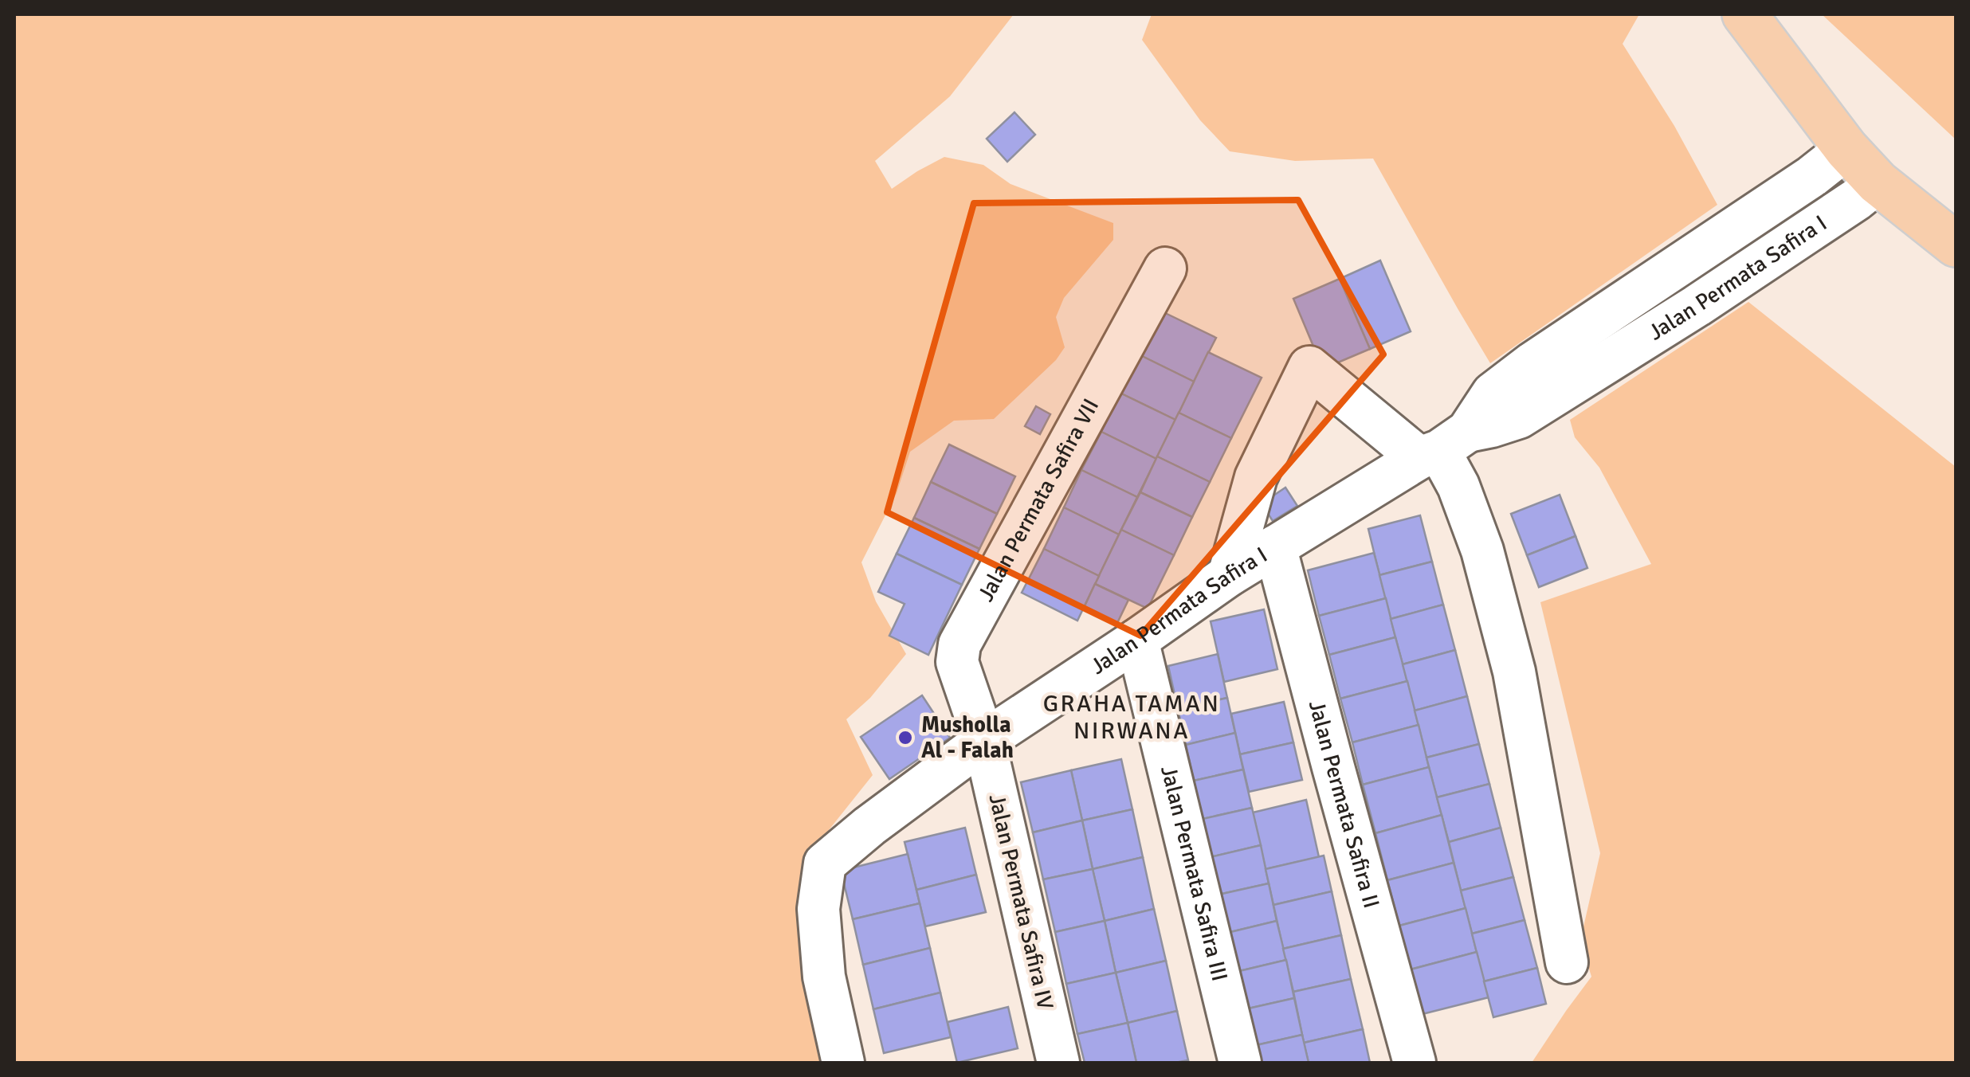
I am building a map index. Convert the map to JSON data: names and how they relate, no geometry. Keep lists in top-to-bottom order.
{
  "streets": {
    "street": [
      "Jalan Permata Safira I",
      "Jalan Permata Safira VII",
      "Jalan Permata Safira II",
      "Jalan Permata Safira III",
      "Jalan Permata Safira IV"
    ]
  },
  "crossings": [
    ["Jalan Permata Safira I", "Jalan Permata Safira VII"],
    ["Jalan Permata Safira I", "Jalan Permata Safira II"],
    ["Jalan Permata Safira I", "Jalan Permata Safira III"],
    ["Jalan Permata Safira I", "Jalan Permata Safira IV"],
    ["Jalan Permata Safira VII", "Jalan Permata Safira IV"]
  ],
  "districts": ["GRAHA TAMAN NIRWANA"],
  "places": ["Musholla Al - Falah"]
}
